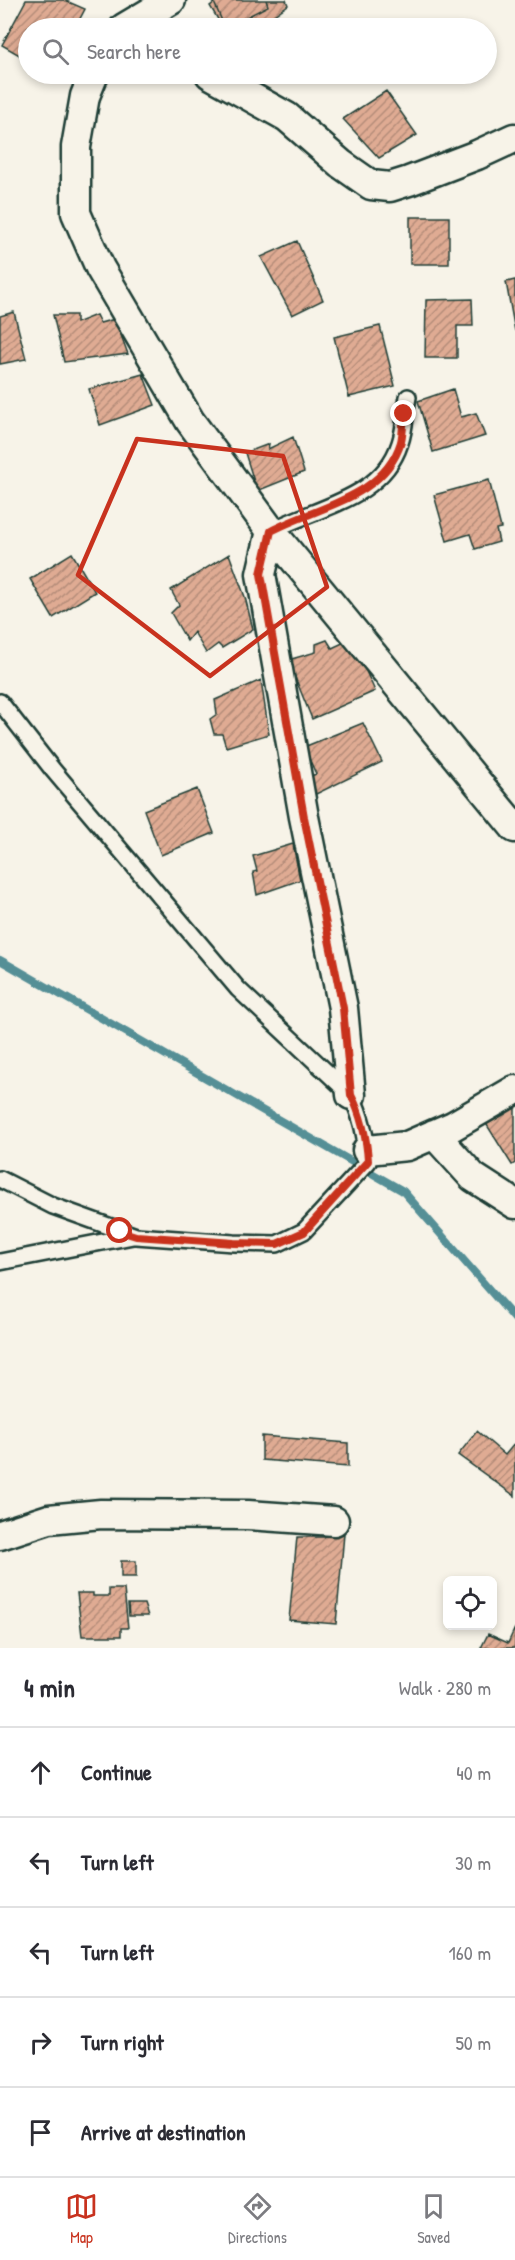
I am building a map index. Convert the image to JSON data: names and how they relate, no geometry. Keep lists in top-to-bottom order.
{
  "page": {
    "search": "Search here",
    "heading": ["4 min", "Walk · 280 m"],
    "list": [
      ["Continue", "40 m"],
      ["Turn left", "30 m"],
      ["Turn left", "160 m"],
      ["Turn right", "50 m"],
      "Arrive at destination"
    ],
    "nav": ["Map", "Directions", "Saved"]
  }
}
